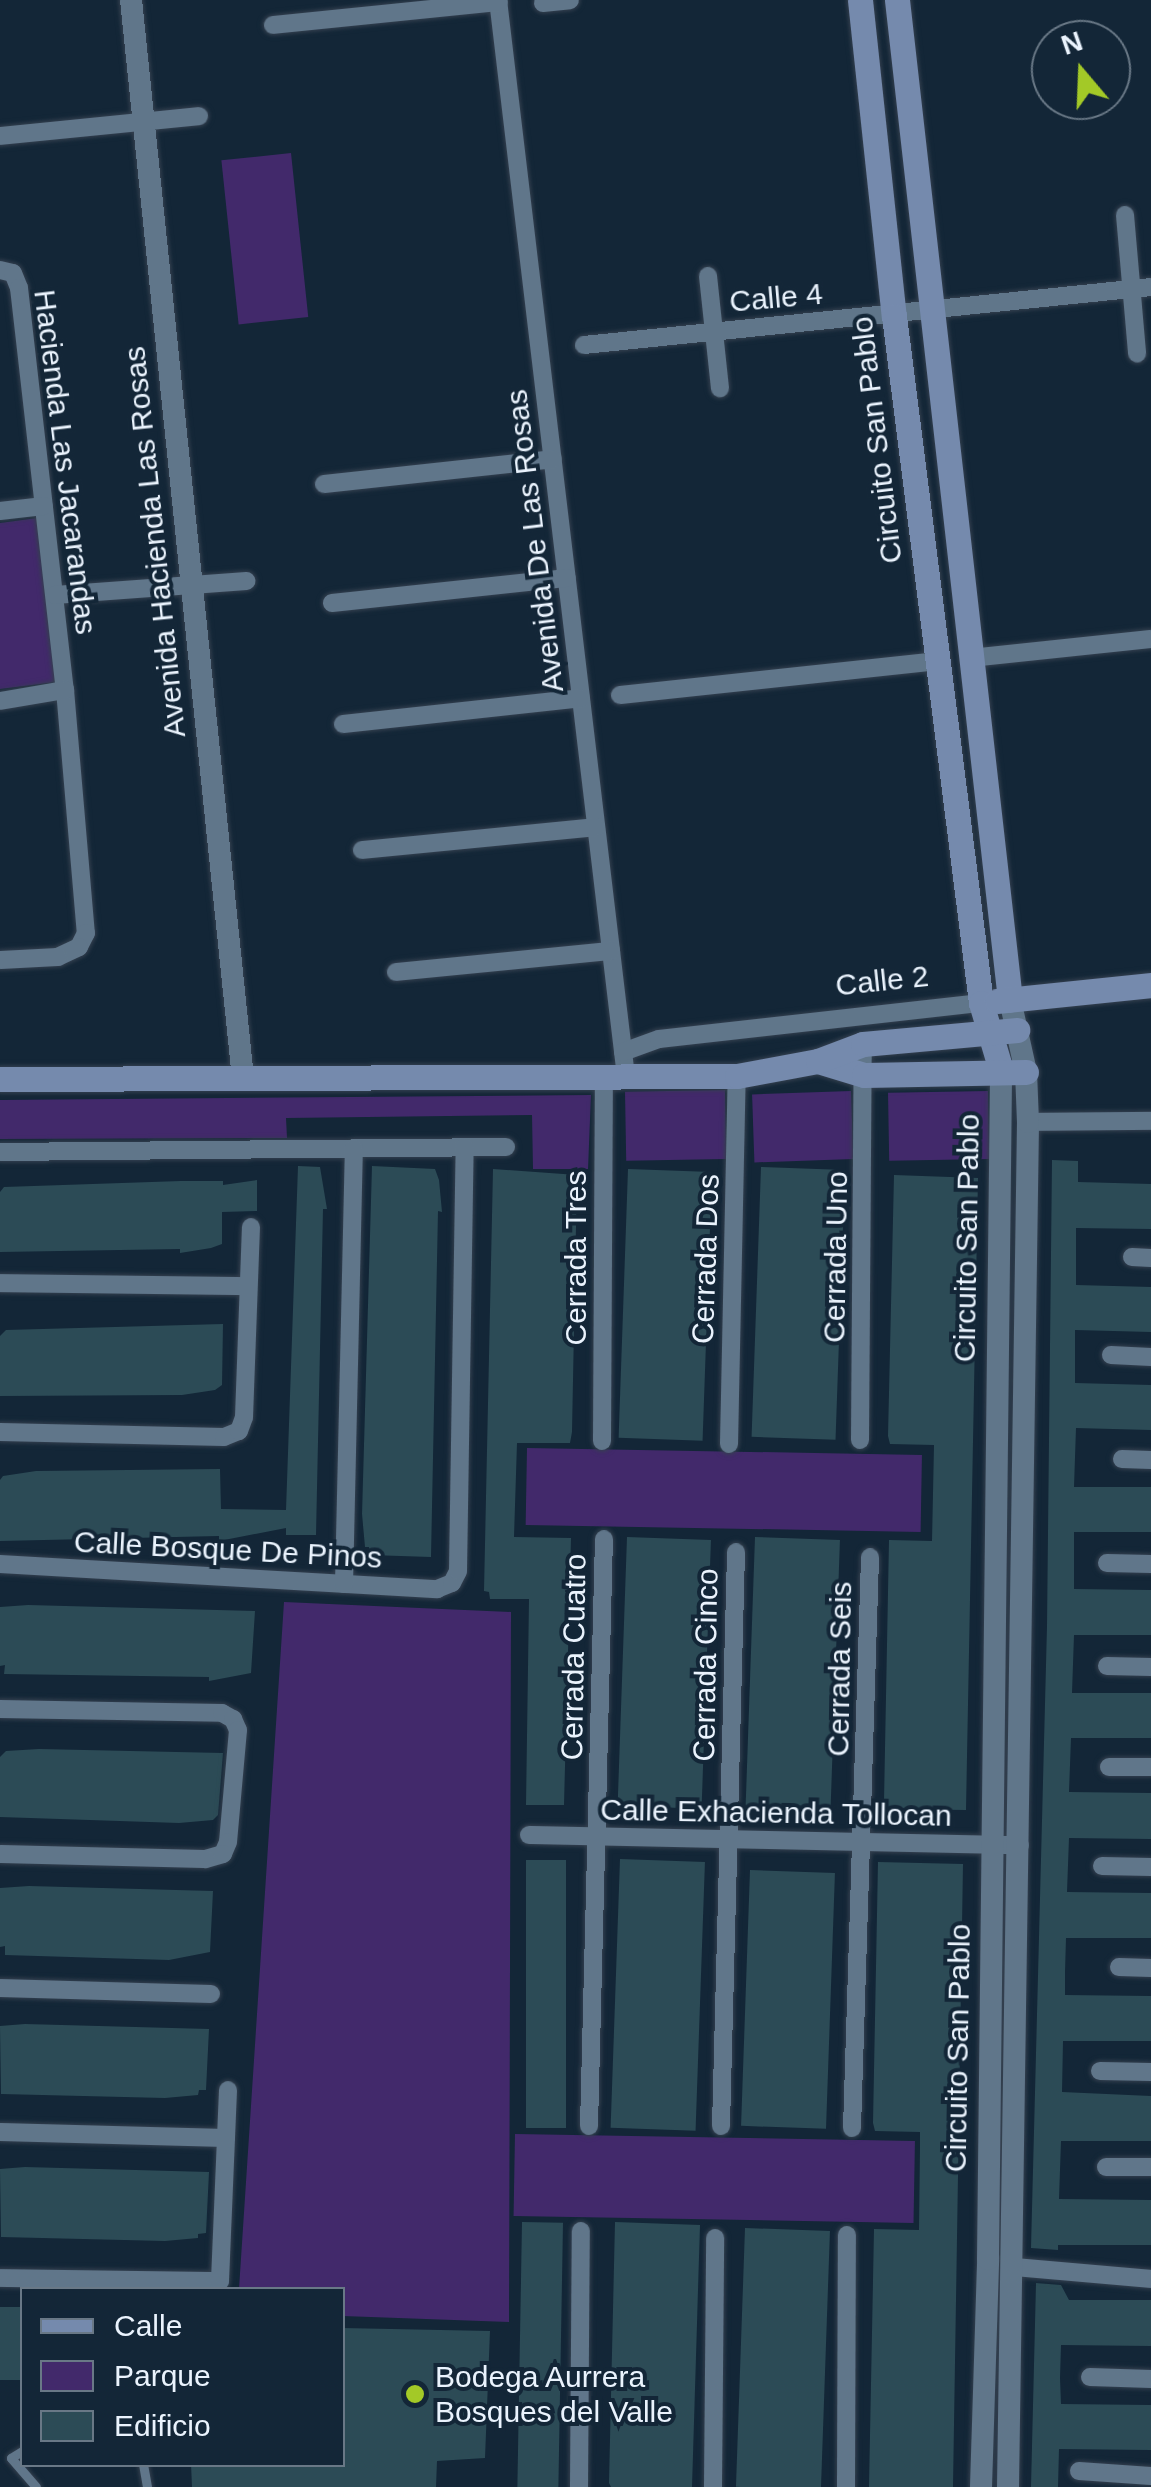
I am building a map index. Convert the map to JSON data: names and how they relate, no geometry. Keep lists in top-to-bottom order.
{
  "streets": {
    "main road": ["Circuito San Pablo", "Calle 2"],
    "street": [
      "Calle 4",
      "Hacienda Las Jacarandas",
      "Avenida De Las Rosas",
      "Avenida Hacienda Las Rosas",
      "Cerrada Uno",
      "Cerrada Tres",
      "Cerrada Dos",
      "Calle Bosque De Pinos",
      "Cerrada Cuatro",
      "Cerrada Cinco",
      "Cerrada Seis",
      "Calle Exhacienda Tollocan"
    ]
  },
  "crossings": [
    ["Calle 4", "Circuito San Pablo"],
    ["Circuito San Pablo", "Calle 2"],
    ["Circuito San Pablo", "Calle Exhacienda Tollocan"],
    ["Avenida De Las Rosas", "Calle 2"],
    ["Avenida De Las Rosas", "Cerrada Tres"],
    ["Calle 2", "Cerrada Tres"],
    ["Cerrada Cuatro", "Calle Exhacienda Tollocan"],
    ["Cerrada Cinco", "Calle Exhacienda Tollocan"],
    ["Cerrada Seis", "Calle Exhacienda Tollocan"]
  ],
  "places": ["Bodega Aurrera Bosques del Valle"],
  "legend": ["Calle", "Parque", "Edificio"],
  "north": "top"
}
